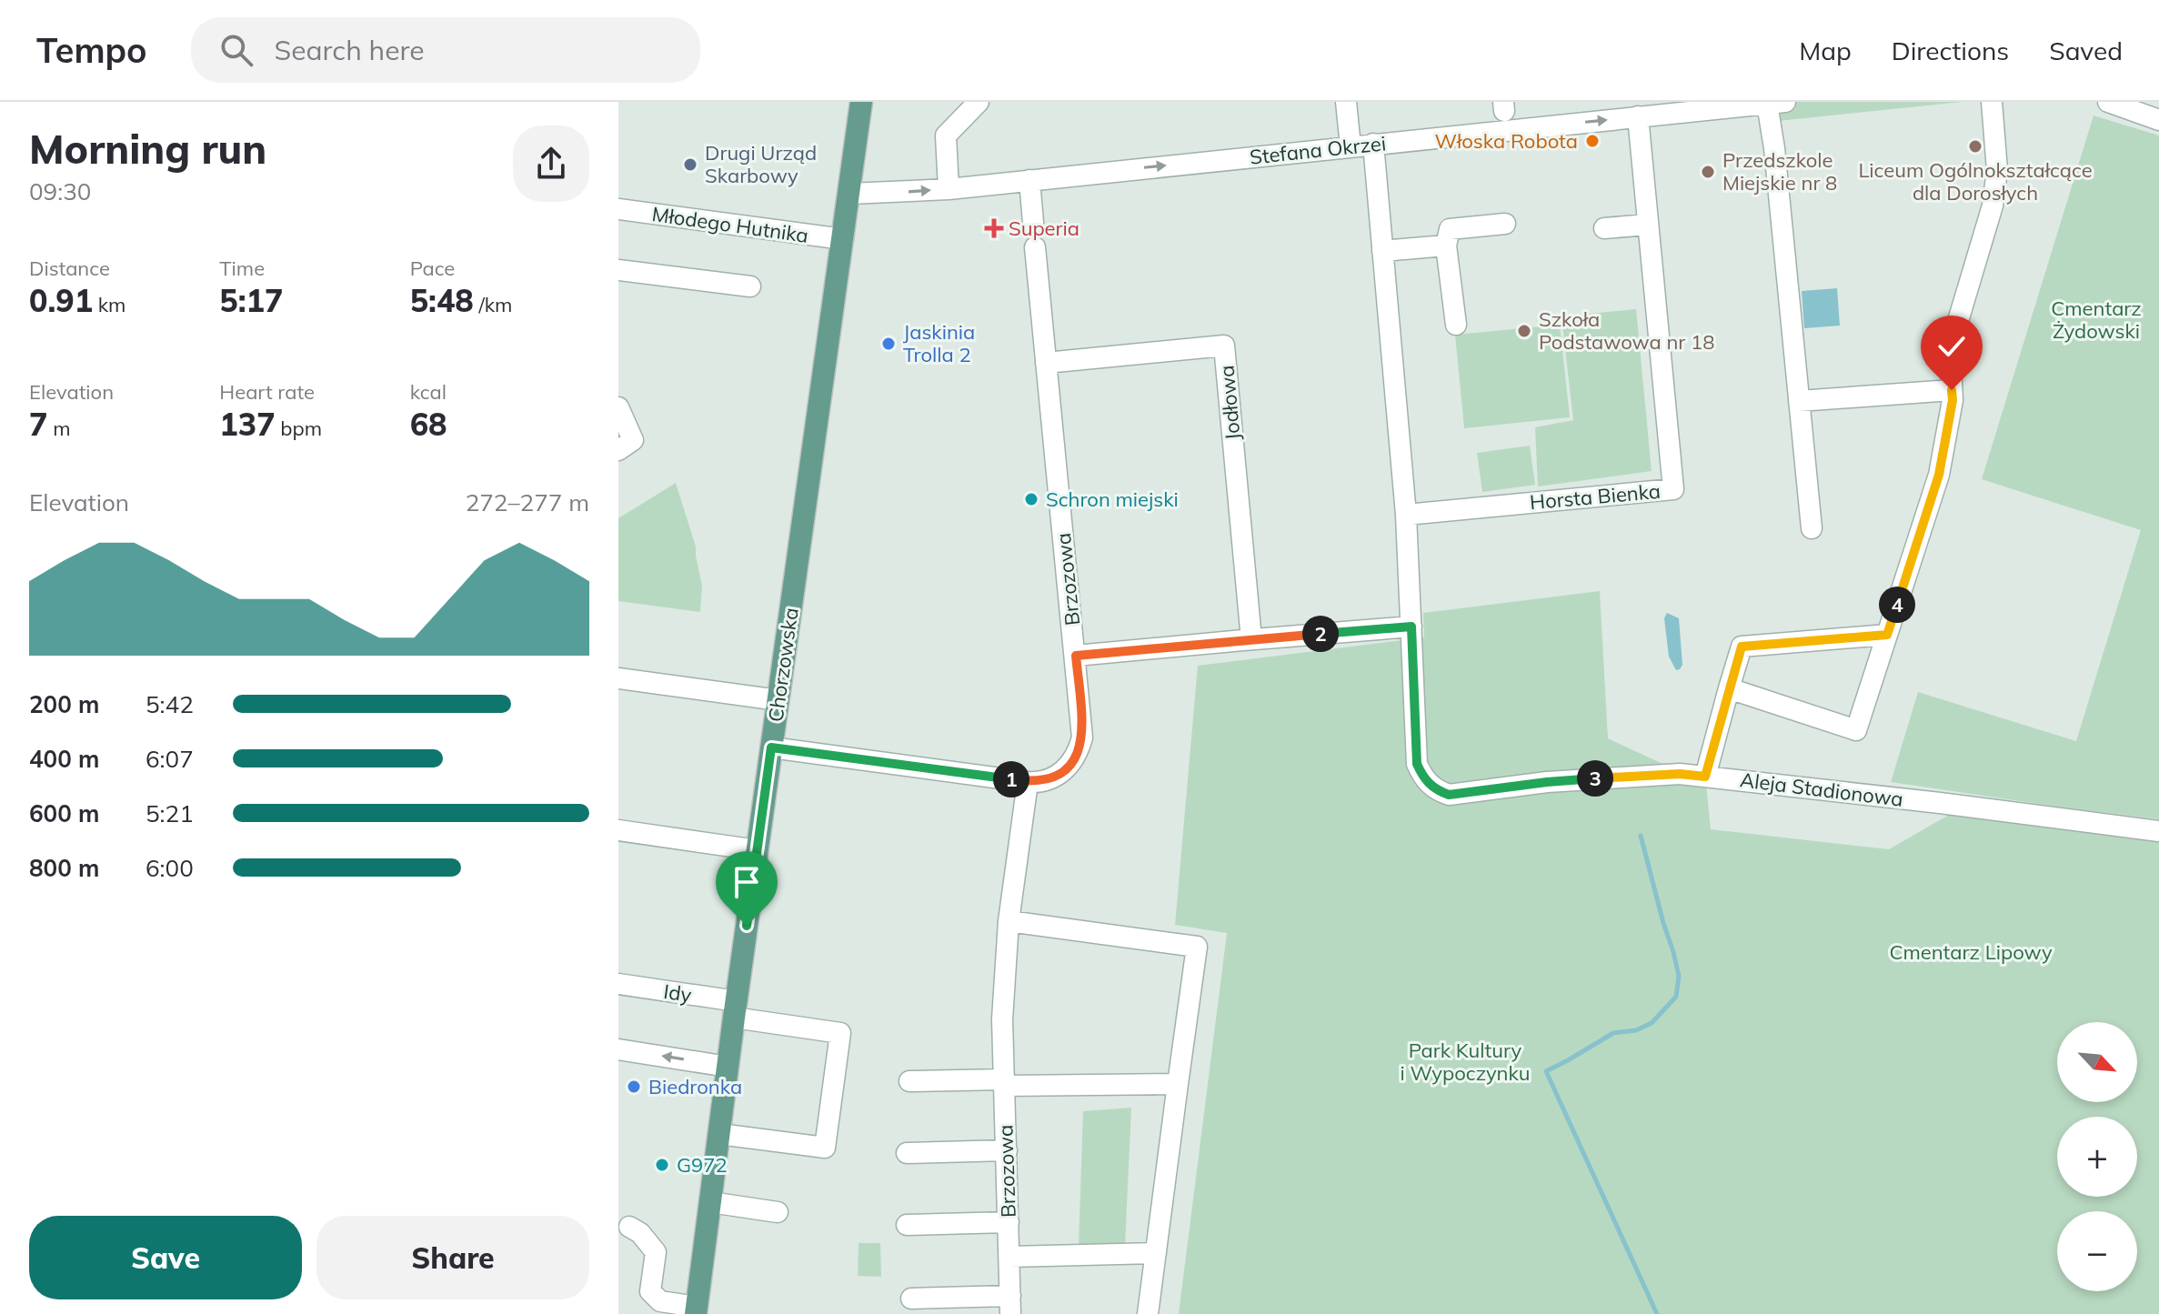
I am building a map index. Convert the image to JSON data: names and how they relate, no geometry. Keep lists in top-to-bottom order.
{
  "streets": {
    "main road": ["Chorzowska"],
    "street": [
      "Stefana Okrzei",
      "Młodego Hutnika",
      "Jodłowa",
      "Horsta Bienka",
      "Brzozowa",
      "Aleja Stadionowa",
      "Idy"
    ]
  },
  "crossings": [
    ["Stefana Okrzei", "Horsta Bienka"],
    ["Stefana Okrzei", "Chorzowska"],
    ["Młodego Hutnika", "Chorzowska"],
    ["Jodłowa", "Brzozowa"],
    ["Chorzowska", "Idy"]
  ],
  "one_way": ["Stefana Okrzei"],
  "parks": ["Cmentarz Żydowski", "Cmentarz Lipowy", "Park Kultury i Wypoczynku"],
  "places": {
    "other": [
      "Włoska Robota",
      "Liceum Ogólnokształcące dla Dorosłych",
      "Drugi Urząd Skarbowy",
      "Przedszkole Miejskie nr 8",
      "Szkoła Podstawowa nr 18",
      "Jaskinia Trolla 2",
      "Schron miejski",
      "Biedronka",
      "G972"
    ],
    "health": ["Superia"]
  },
  "north": "bottom right",
  "page": {
    "header": "Tempo",
    "search": "Search here",
    "nav": ["Map", "Directions", "Saved"],
    "heading": ["Morning run", "09:30"],
    "stats": [
      ["Distance", "0.91 km"],
      ["Time", "5:17"],
      ["Pace", "5:48 /km"],
      ["Elevation", "7 m"],
      ["Heart rate", "137 bpm"],
      ["kcal", "68"]
    ],
    "chart": ["Elevation", "272–277 m"],
    "pins": [
      "4",
      "2",
      "3",
      "1"
    ],
    "list": [
      {
        "name": "200 m",
        "note": "5:42"
      },
      {
        "name": "400 m",
        "note": "6:07"
      },
      {
        "name": "600 m",
        "note": "5:21"
      },
      {
        "name": "800 m",
        "note": "6:00"
      }
    ],
    "map_buttons": ["+", "−"],
    "buttons": ["Save", "Share"]
  }
}
